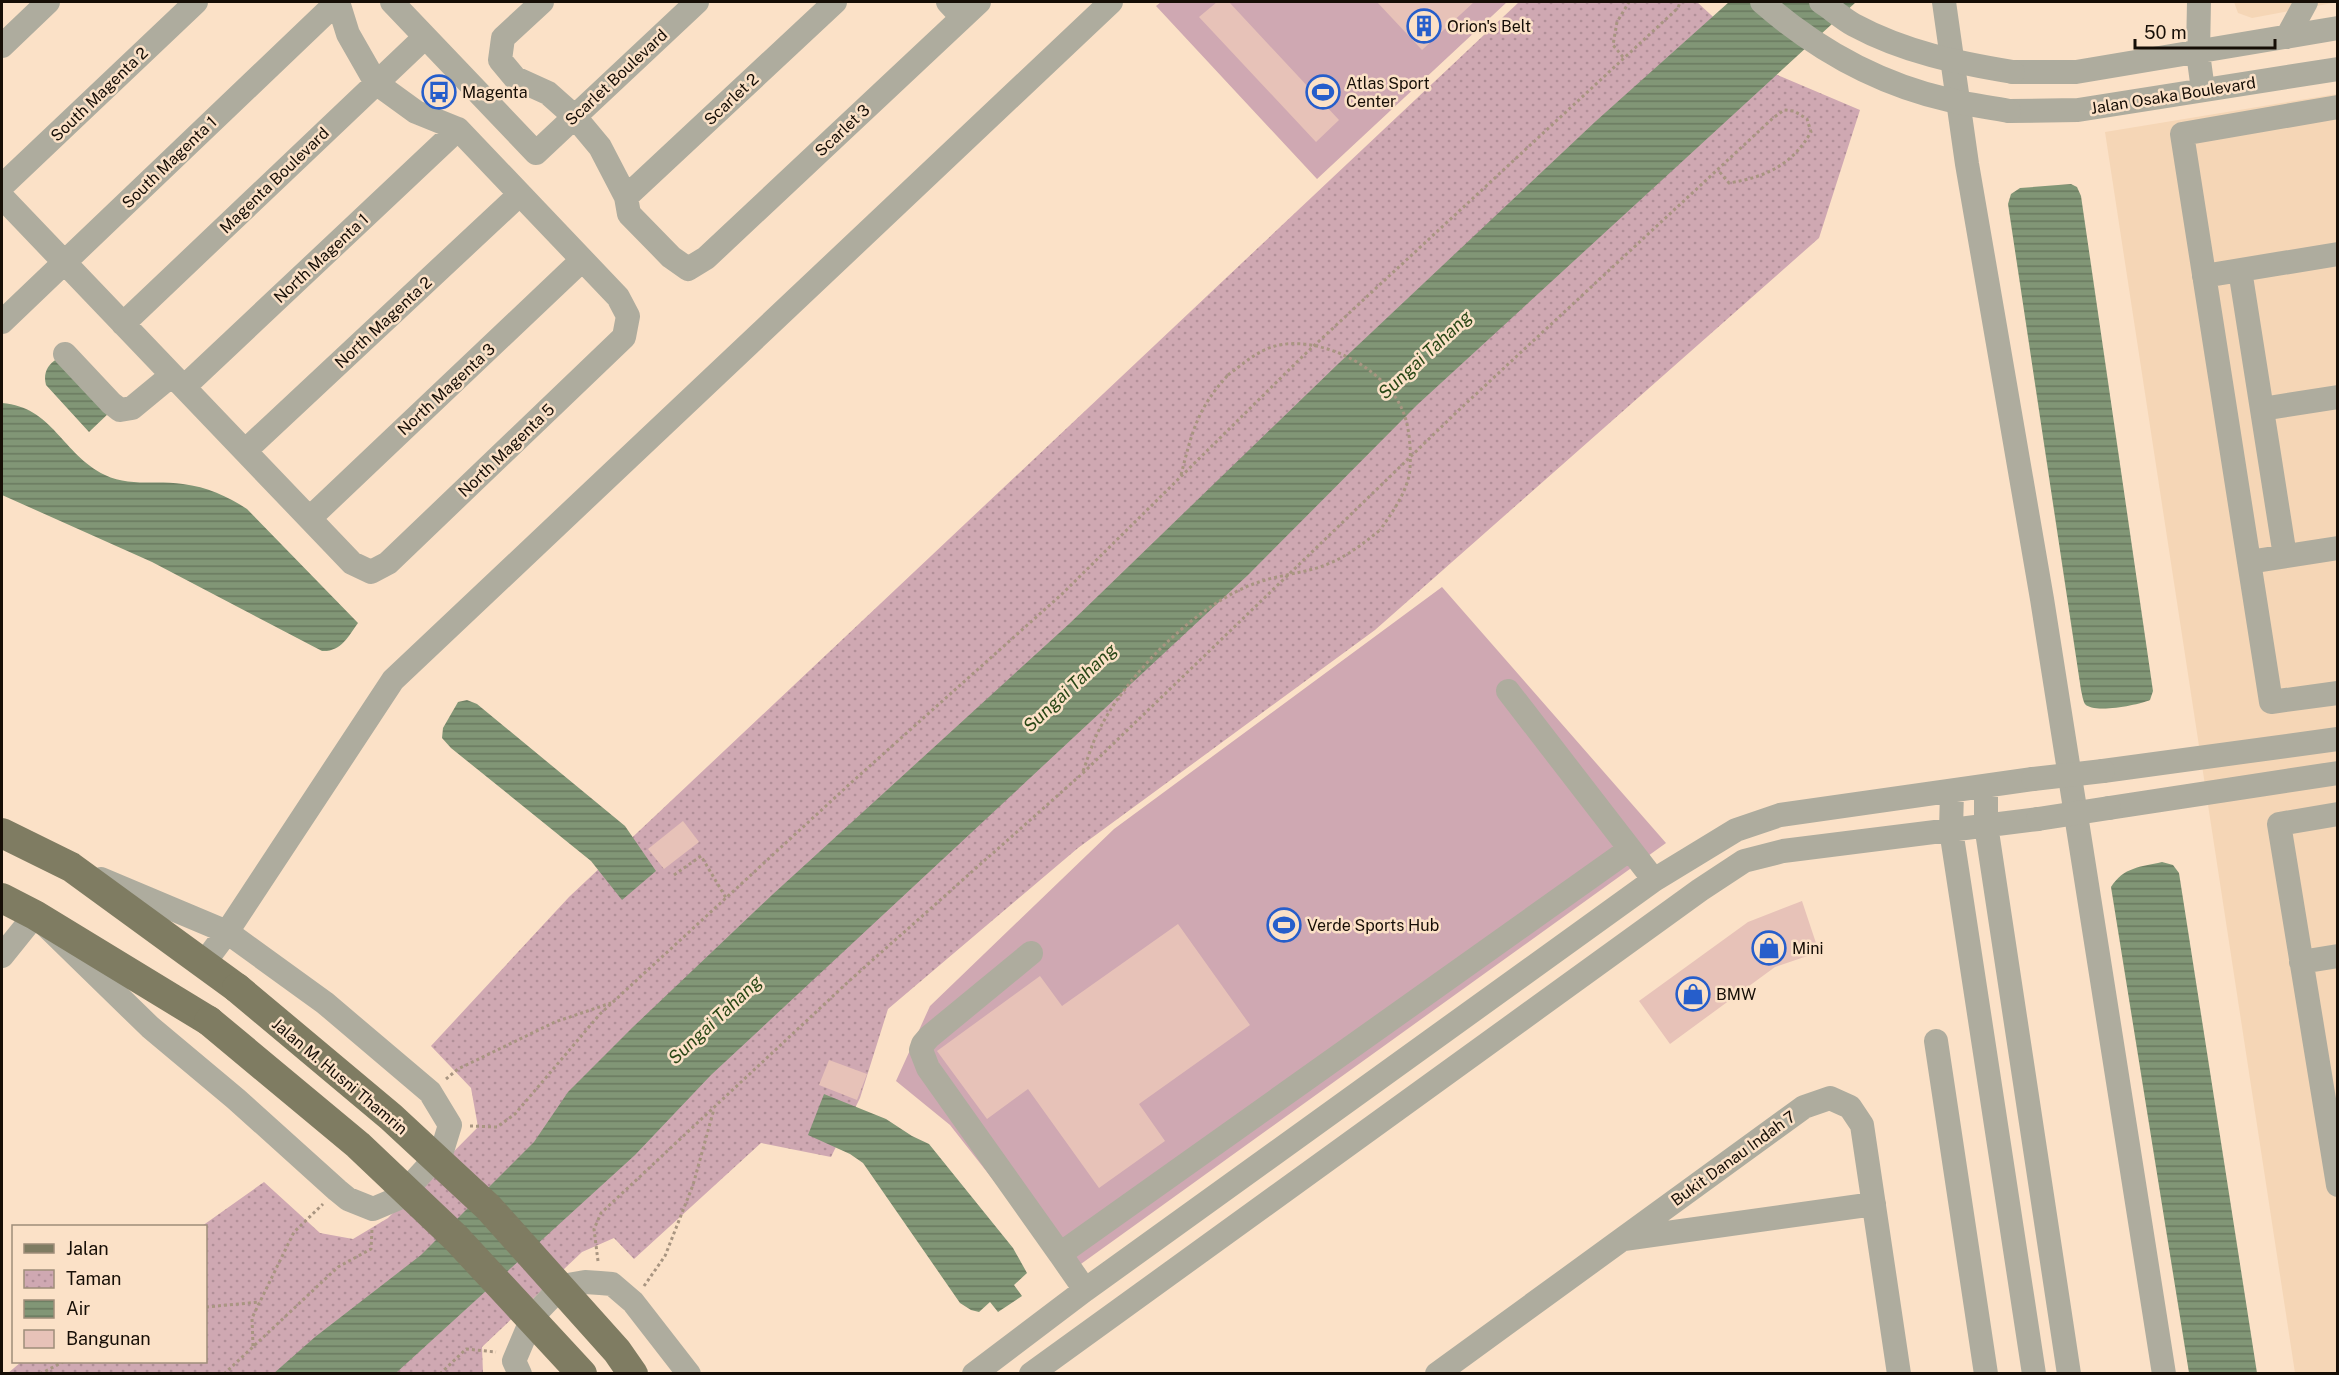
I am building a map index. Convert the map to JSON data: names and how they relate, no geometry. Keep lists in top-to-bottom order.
{
  "streets": {
    "main road": ["Jalan M. Husni Thamrin"],
    "street": [
      "Scarlet Boulevard",
      "South Magenta 2",
      "Jalan Osaka Boulevard",
      "Scarlet 2",
      "Scarlet 3",
      "South Magenta 1",
      "Magenta Boulevard",
      "North Magenta 1",
      "North Magenta 2",
      "North Magenta 3",
      "North Magenta 5",
      "Bukit Danau Indah 7"
    ]
  },
  "crossings": [
    ["Scarlet Boulevard", "Magenta Boulevard"],
    ["Scarlet 2", "Scarlet 3"],
    ["North Magenta 3", "North Magenta 5"]
  ],
  "water": ["Sungai Tahang"],
  "places": {
    "building": ["Orion's Belt"],
    "bus stop": ["Magenta"],
    "sports": ["Atlas Sport Center", "Verde Sports Hub"],
    "shop": ["Mini", "BMW"]
  },
  "legend": [
    "Jalan",
    "Taman",
    "Air",
    "Bangunan"
  ],
  "scale_bar": "50 m"
}
